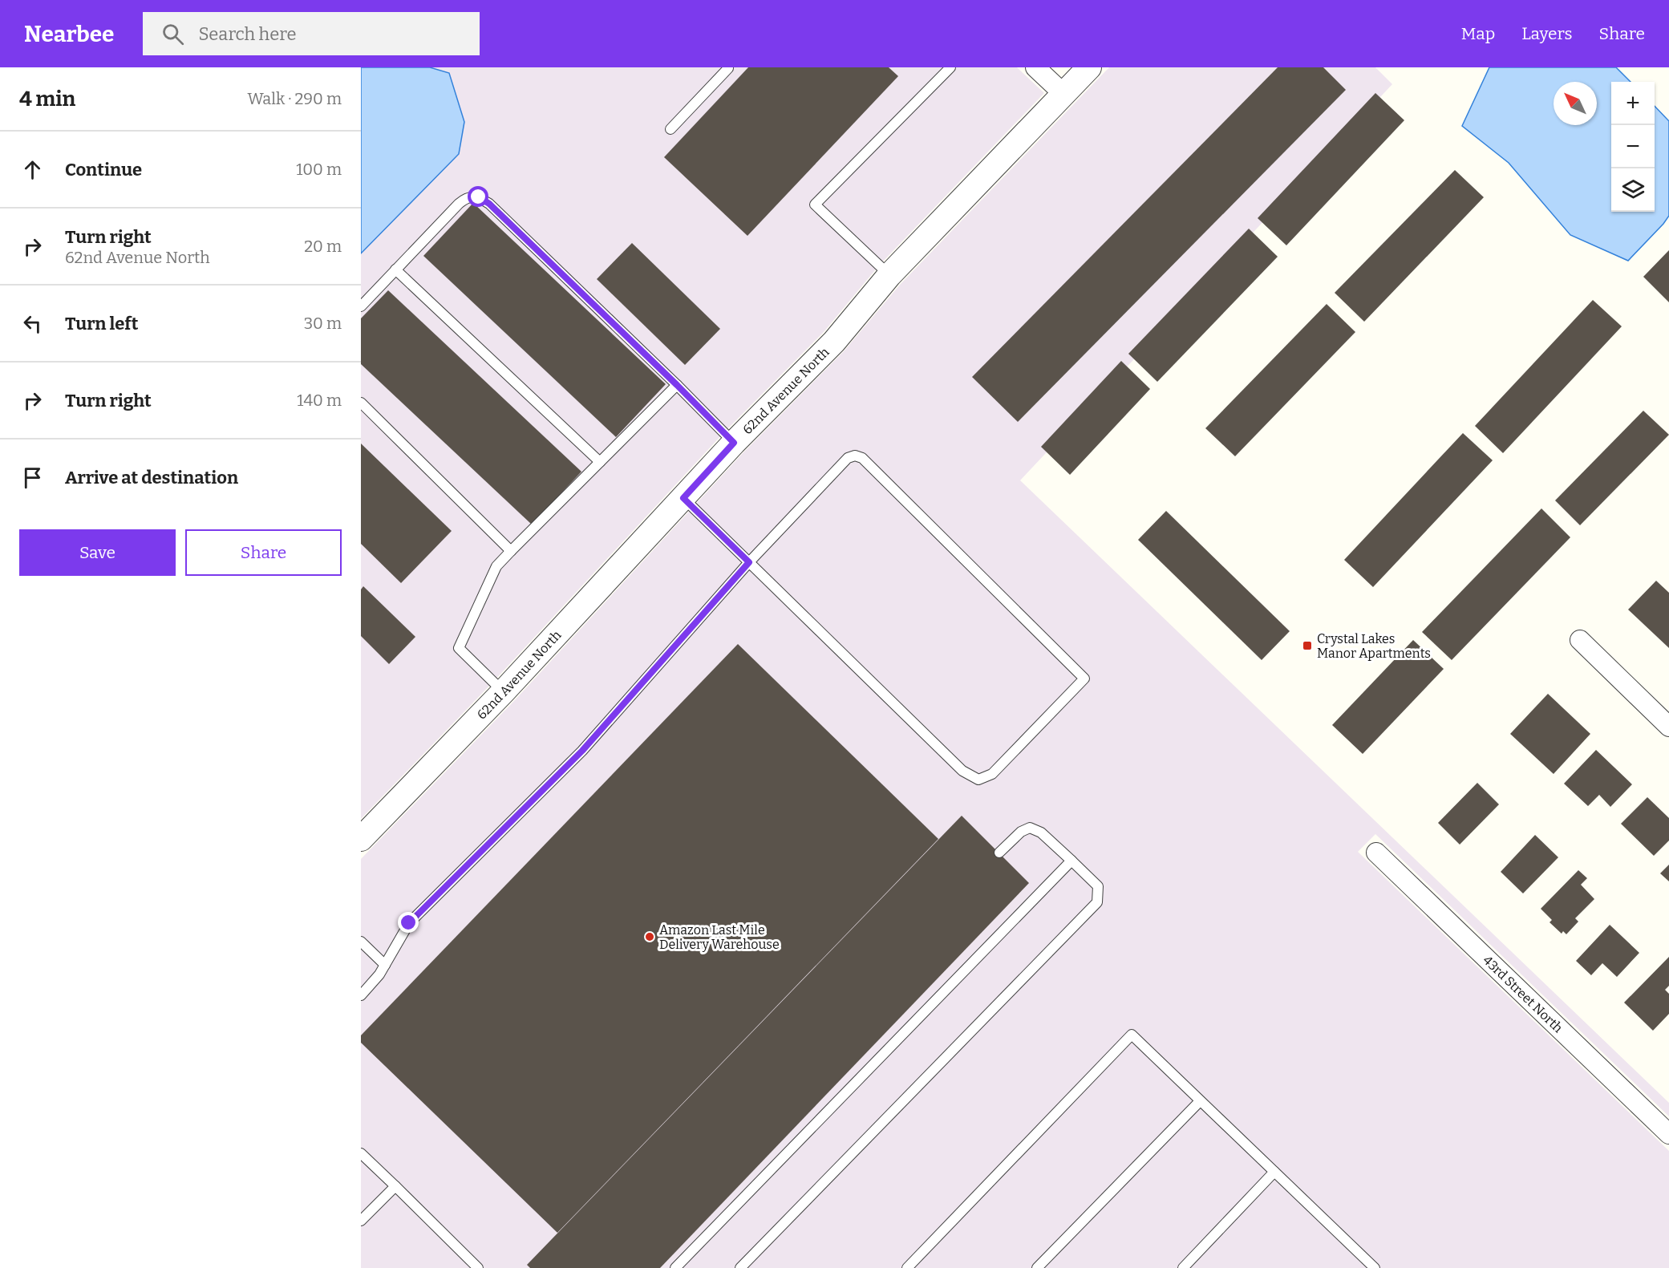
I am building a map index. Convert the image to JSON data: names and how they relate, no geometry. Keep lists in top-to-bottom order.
{
  "streets": {
    "street": ["62nd Avenue North", "43rd Street North"]
  },
  "places": {
    "transit": ["Crystal Lakes Manor Apartments"],
    "other": ["Amazon Last Mile Delivery Warehouse"]
  },
  "north": "top left",
  "page": {
    "header": "Nearbee",
    "search": "Search here",
    "nav": ["Map", "Layers", "Share"],
    "heading": ["4 min", "Walk · 290 m"],
    "map_buttons": ["+", "−"],
    "list": [
      ["Continue", "100 m"],
      ["Turn right", "62nd Avenue North", "20 m"],
      ["Turn left", "30 m"],
      ["Turn right", "140 m"],
      "Arrive at destination"
    ],
    "buttons": ["Save", "Share"]
  }
}
